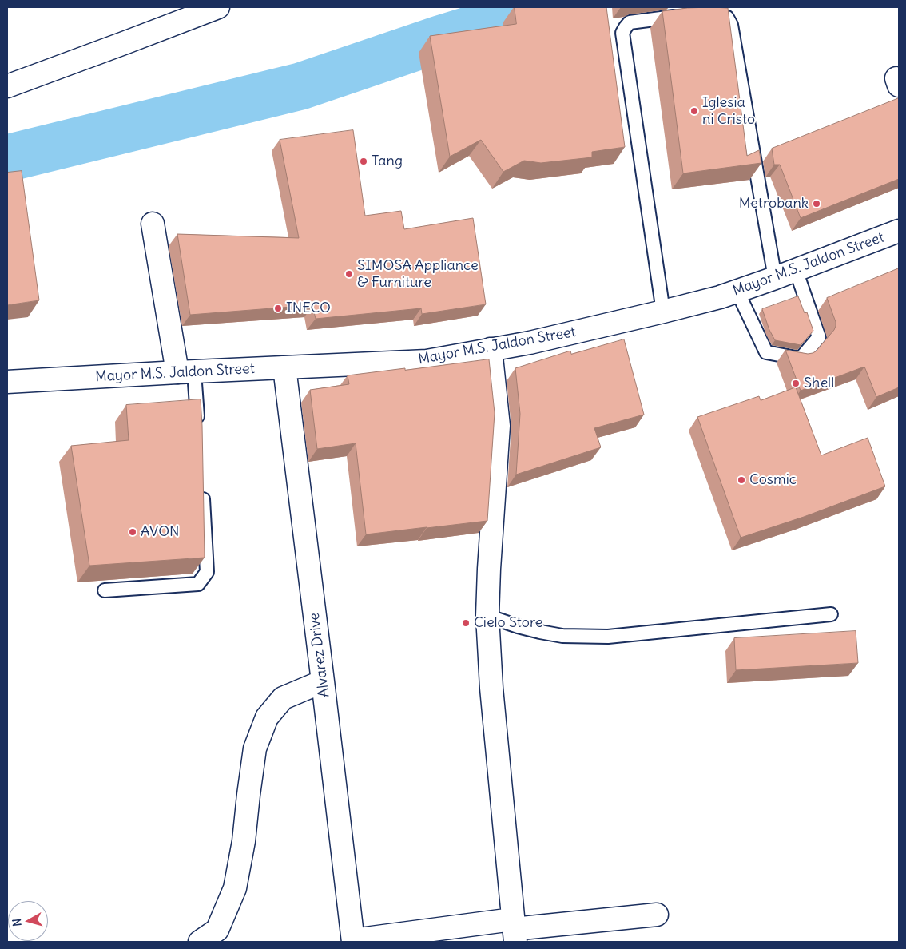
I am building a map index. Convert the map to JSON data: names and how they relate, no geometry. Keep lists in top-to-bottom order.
{
  "streets": {
    "street": ["Mayor M.S. Jaldon Street", "Alvarez Drive"]
  },
  "crossings": [
    ["Mayor M.S. Jaldon Street", "Alvarez Drive"]
  ],
  "places": [
    "Iglesia ni Cristo",
    "Tang",
    "Metrobank",
    "SIMOSA Appliance & Furniture",
    "INECO",
    "Shell",
    "Cosmic",
    "AVON",
    "Cielo Store"
  ],
  "north": "left"
}
